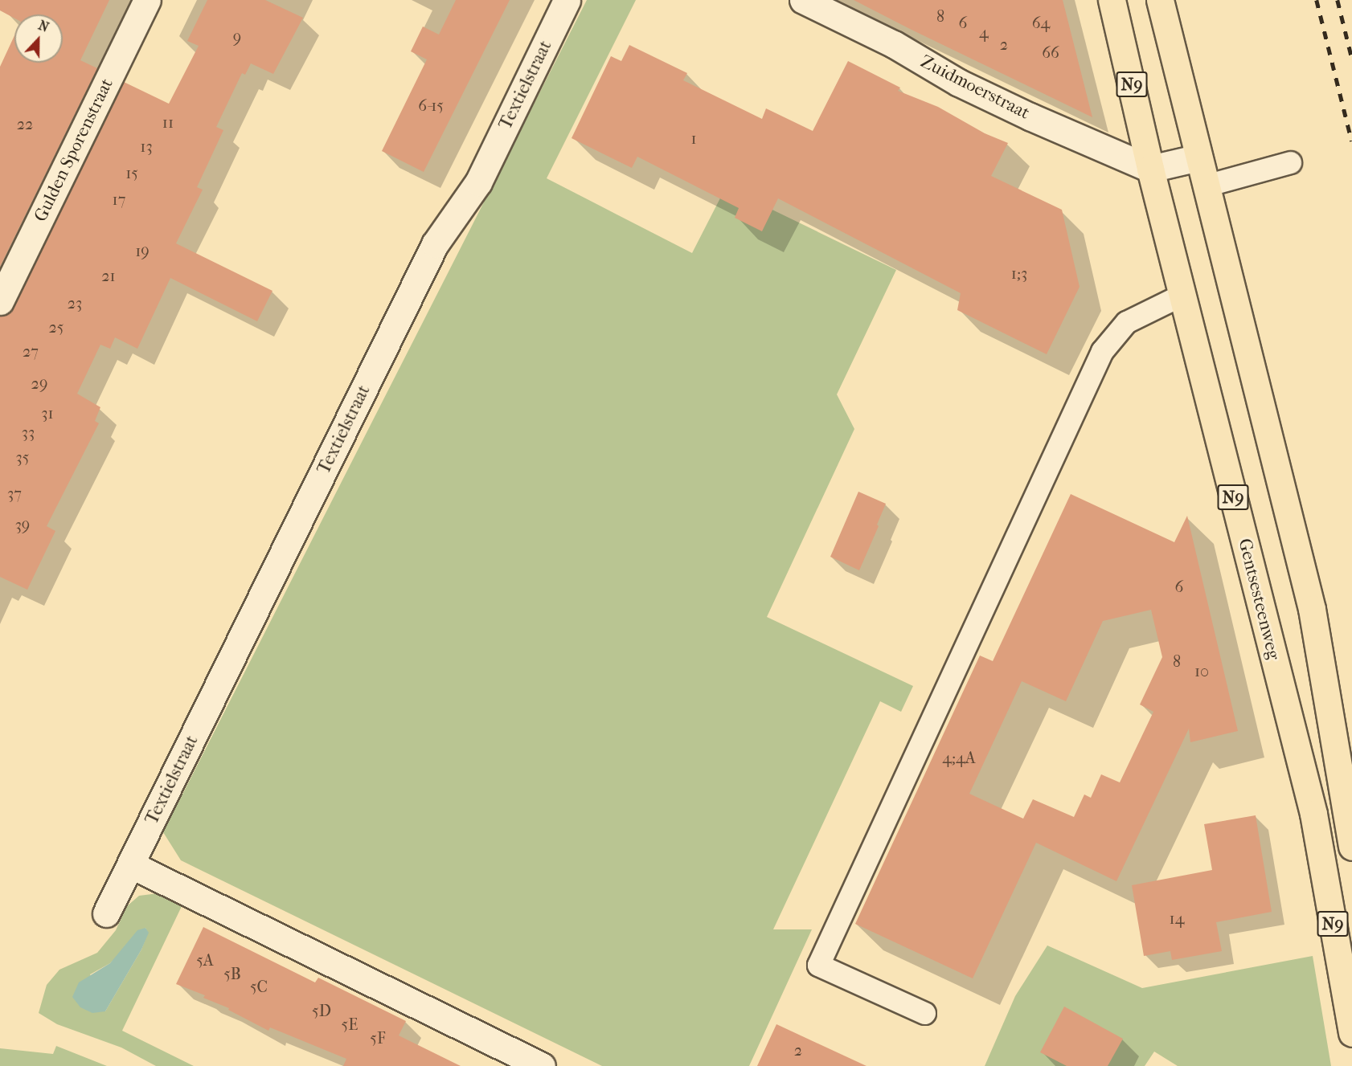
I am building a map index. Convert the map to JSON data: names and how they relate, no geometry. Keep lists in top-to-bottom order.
{
  "streets": {
    "main road": ["N9", "Gentsesteenweg"],
    "street": ["Textielstraat", "Zuidmoerstraat", "Gulden Sporenstraat"]
  },
  "crossings": [
    ["N9", "Zuidmoerstraat"],
    ["N9", "Gentsesteenweg"],
    ["Zuidmoerstraat", "Gentsesteenweg"]
  ],
  "house_numbers": [
    "8",
    "6",
    "64",
    "4",
    "9",
    "2",
    "66",
    "6-15",
    "11",
    "22",
    "1",
    "13",
    "15",
    "17",
    "19",
    "1;3",
    "21",
    "23",
    "25",
    "27",
    "29",
    "31",
    "33",
    "35",
    "37",
    "39",
    "6",
    "8",
    "10",
    "4;4A",
    "14",
    "5A",
    "5B",
    "5C",
    "5D",
    "5E",
    "5F",
    "2"
  ],
  "north": "top"
}
